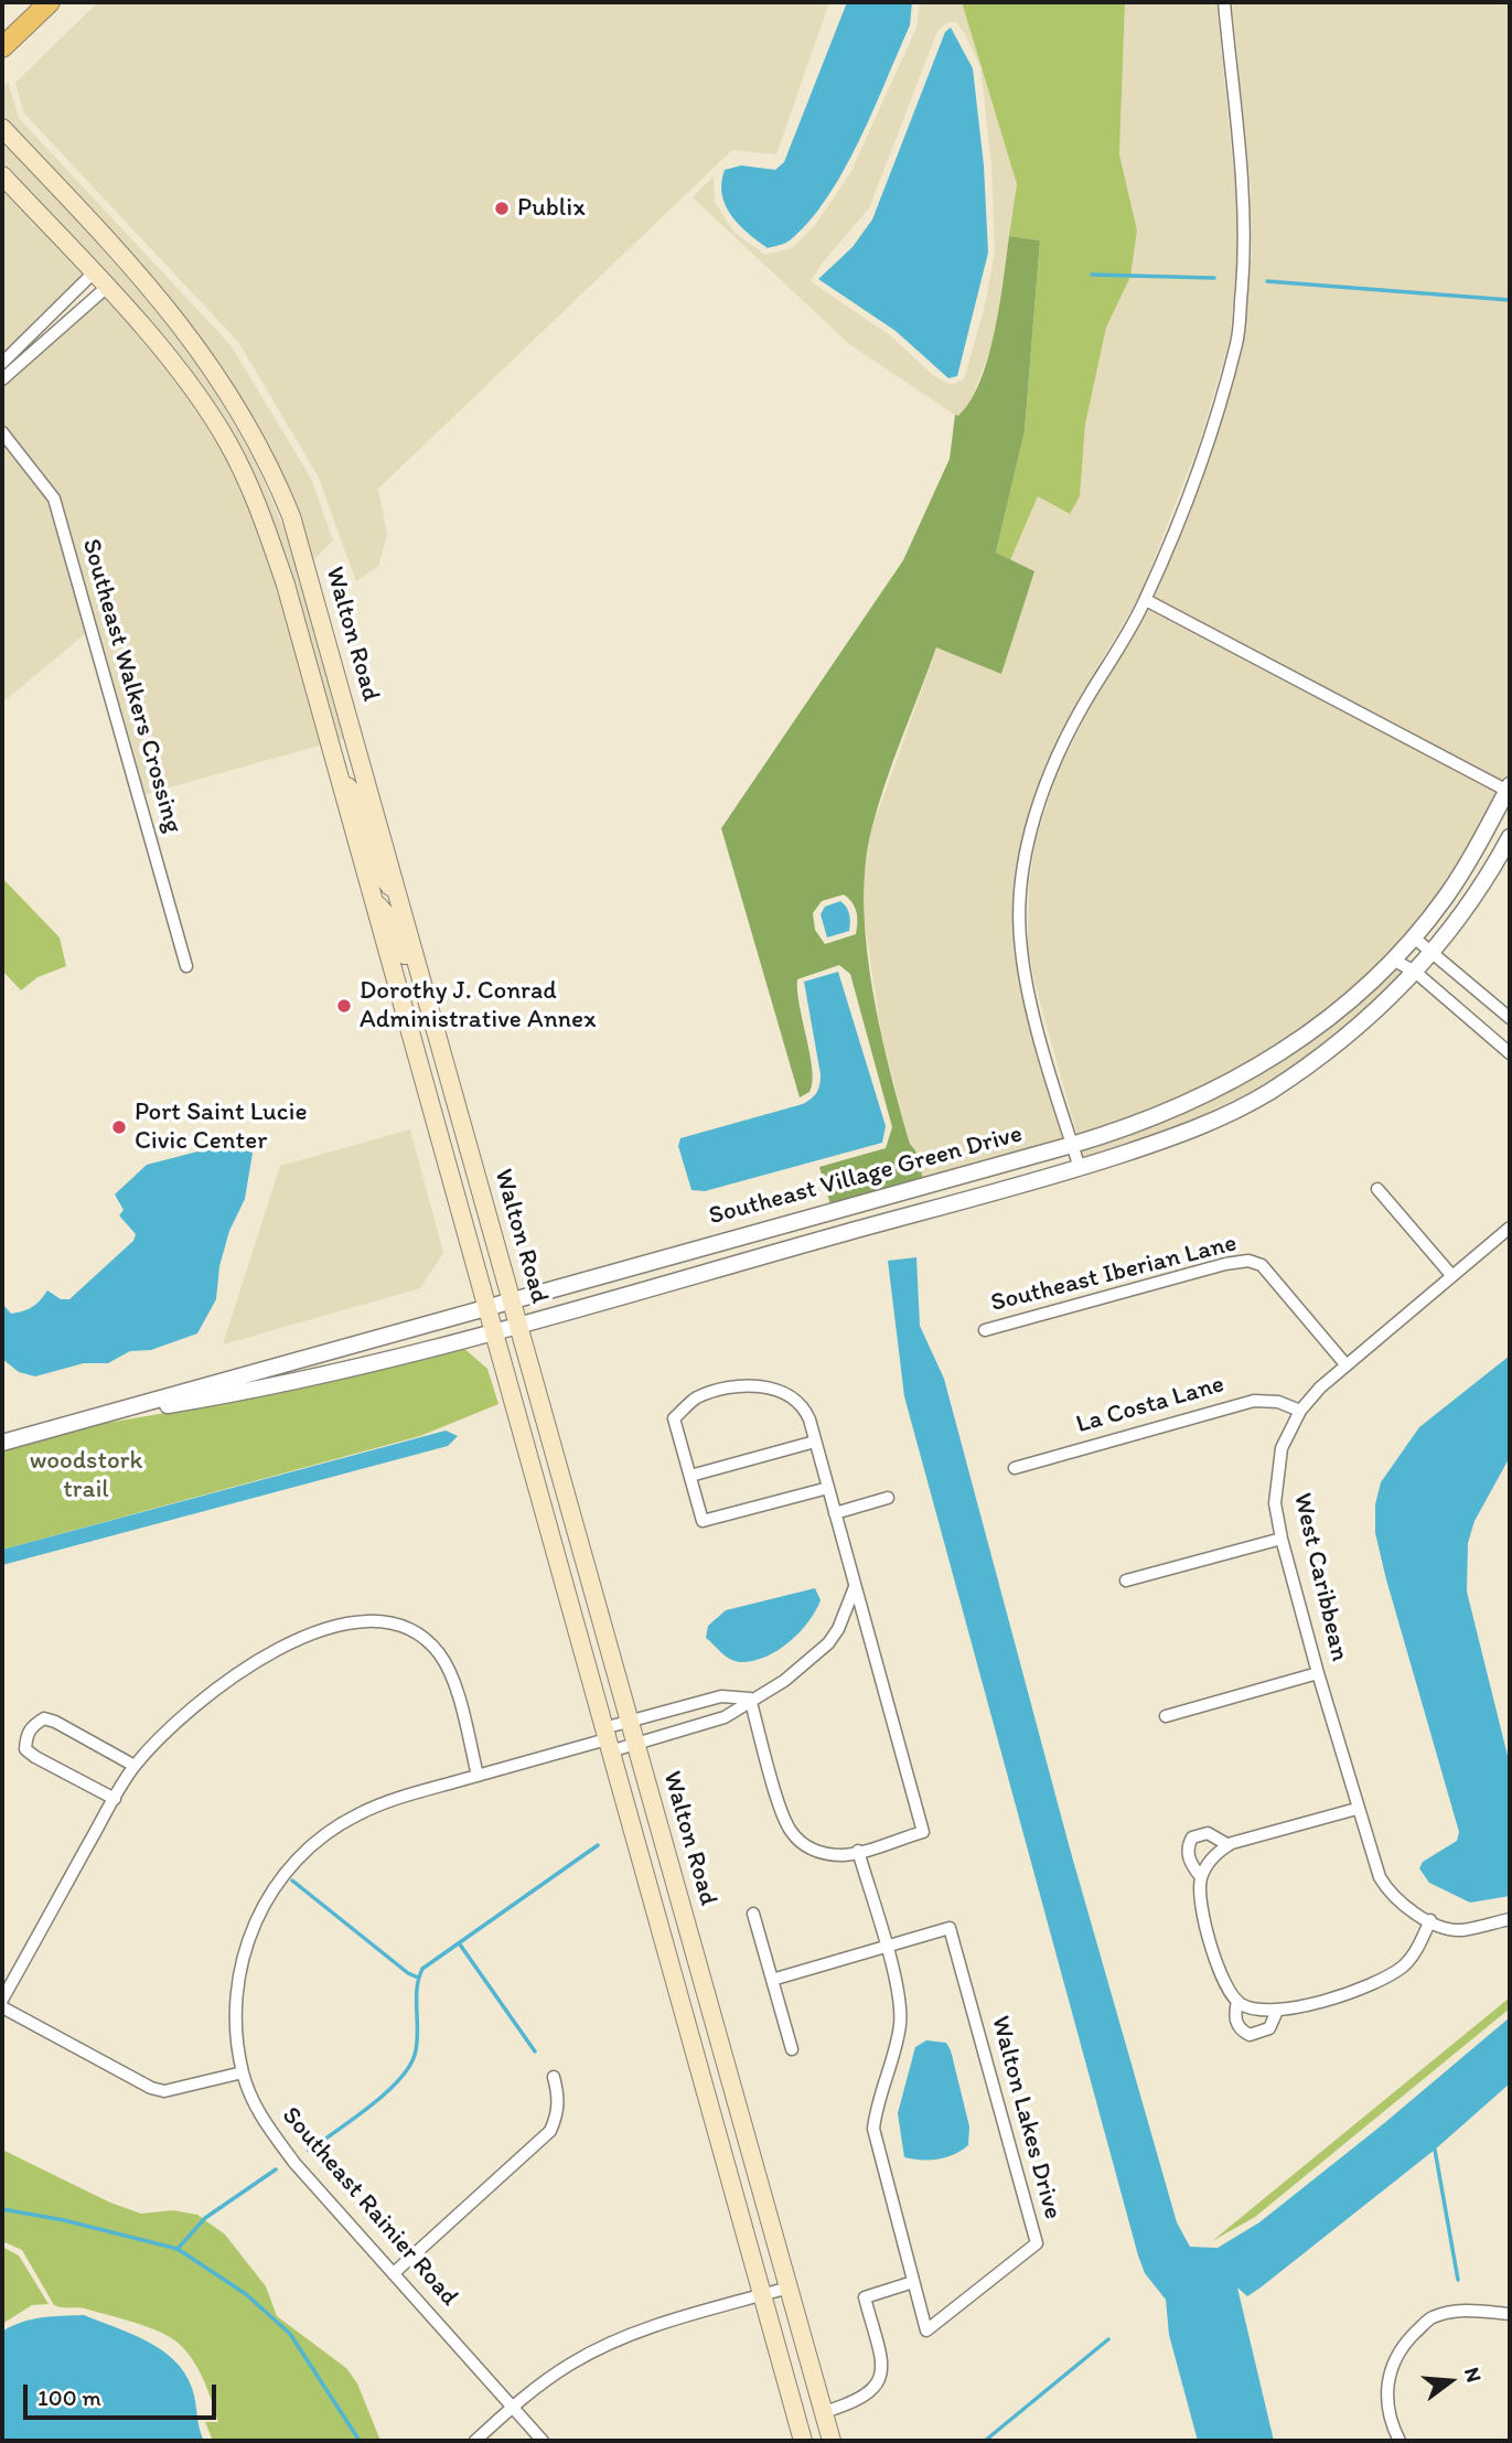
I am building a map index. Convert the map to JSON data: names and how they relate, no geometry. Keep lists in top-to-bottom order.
{
  "streets": {
    "main road": ["Walton Road"],
    "street": [
      "Southeast Walkers Crossing",
      "Southeast Village Green Drive",
      "Southeast Iberian Lane",
      "La Costa Lane",
      "West Caribbean",
      "Walton Lakes Drive",
      "Southeast Rainier Road"
    ]
  },
  "crossings": [
    ["Walton Road", "Southeast Village Green Drive"],
    ["Walton Road", "Southeast Rainier Road"],
    ["Southeast Iberian Lane", "West Caribbean"],
    ["La Costa Lane", "West Caribbean"]
  ],
  "parks": ["woodstork trail"],
  "places": ["Publix", "Dorothy J. Conrad Administrative Annex", "Port Saint Lucie Civic Center"],
  "scale_bar": "100 m",
  "north": "right"
}
